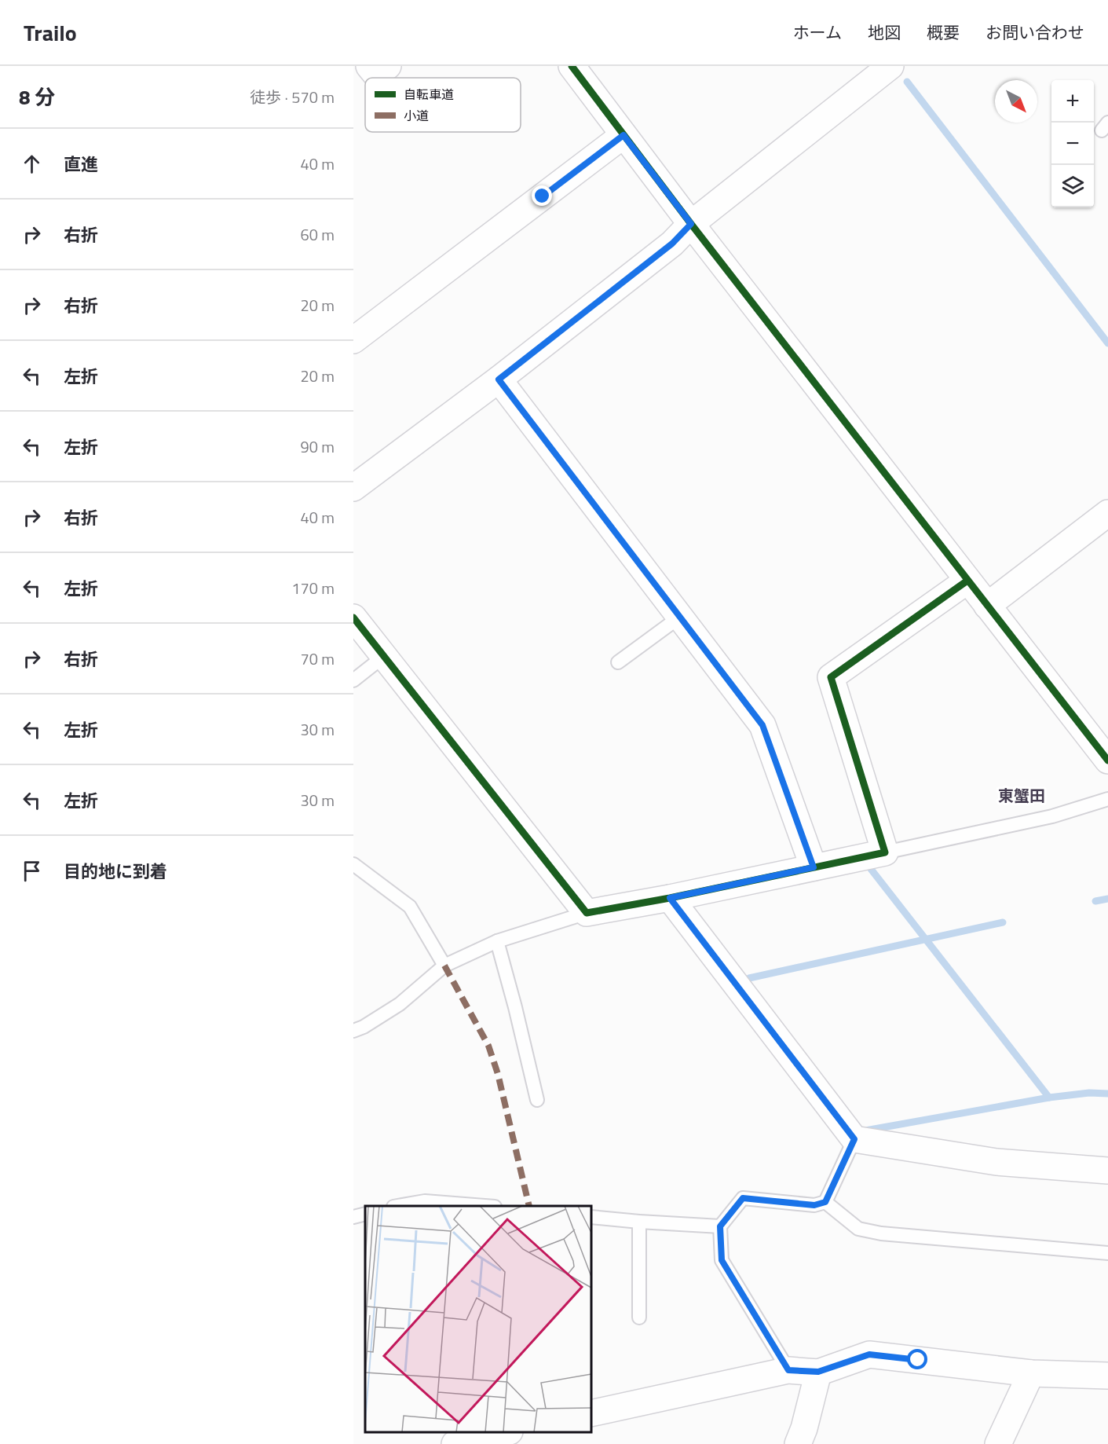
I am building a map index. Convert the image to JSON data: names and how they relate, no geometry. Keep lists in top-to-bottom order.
{
  "districts": ["東蟹田"],
  "legend": ["自転車道", "小道"],
  "north": "bottom right",
  "page": {
    "header": "Trailo",
    "nav": [
      "ホーム",
      "地図",
      "概要",
      "お問い合わせ"
    ],
    "heading": ["8 分", "徒歩 · 570 m"],
    "map_buttons": ["+", "−"],
    "list": [
      ["直進", "40 m"],
      ["右折", "60 m"],
      ["右折", "20 m"],
      ["左折", "20 m"],
      ["左折", "90 m"],
      ["右折", "40 m"],
      ["左折", "170 m"],
      ["右折", "70 m"],
      ["左折", "30 m"],
      ["左折", "30 m"],
      "目的地に到着"
    ]
  }
}
